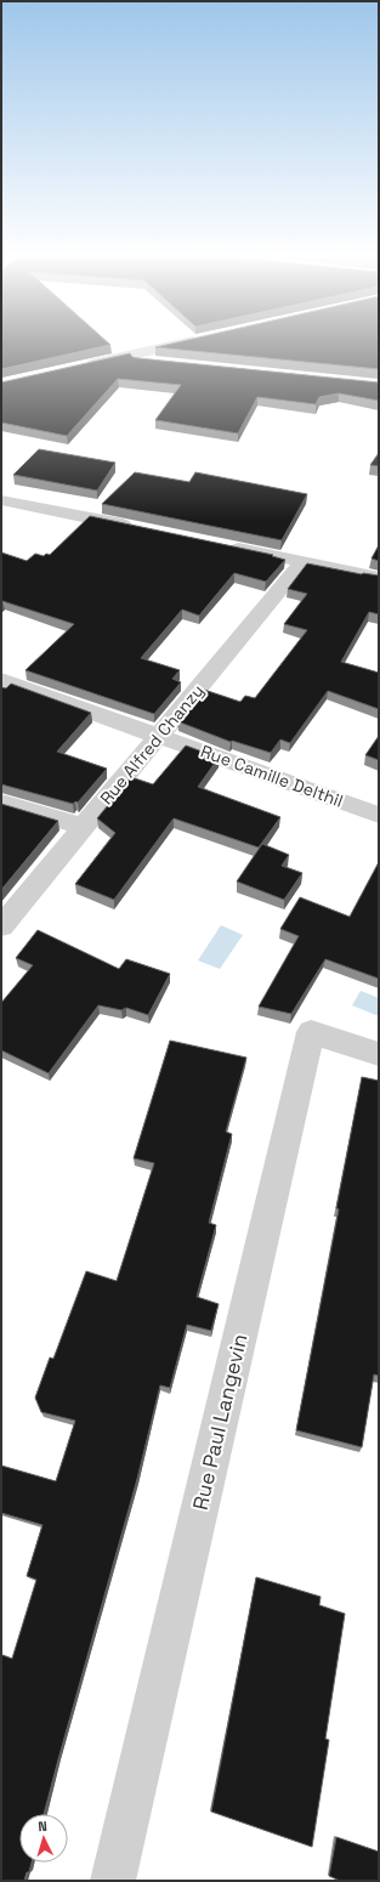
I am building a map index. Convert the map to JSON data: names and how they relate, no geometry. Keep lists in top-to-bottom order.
{
  "streets": {
    "street": ["Rue Alfred Chanzy", "Rue Camille Delthil", "Rue Paul Langevin"]
  },
  "crossings": [
    ["Rue Alfred Chanzy", "Rue Camille Delthil"]
  ],
  "north": "top"
}
